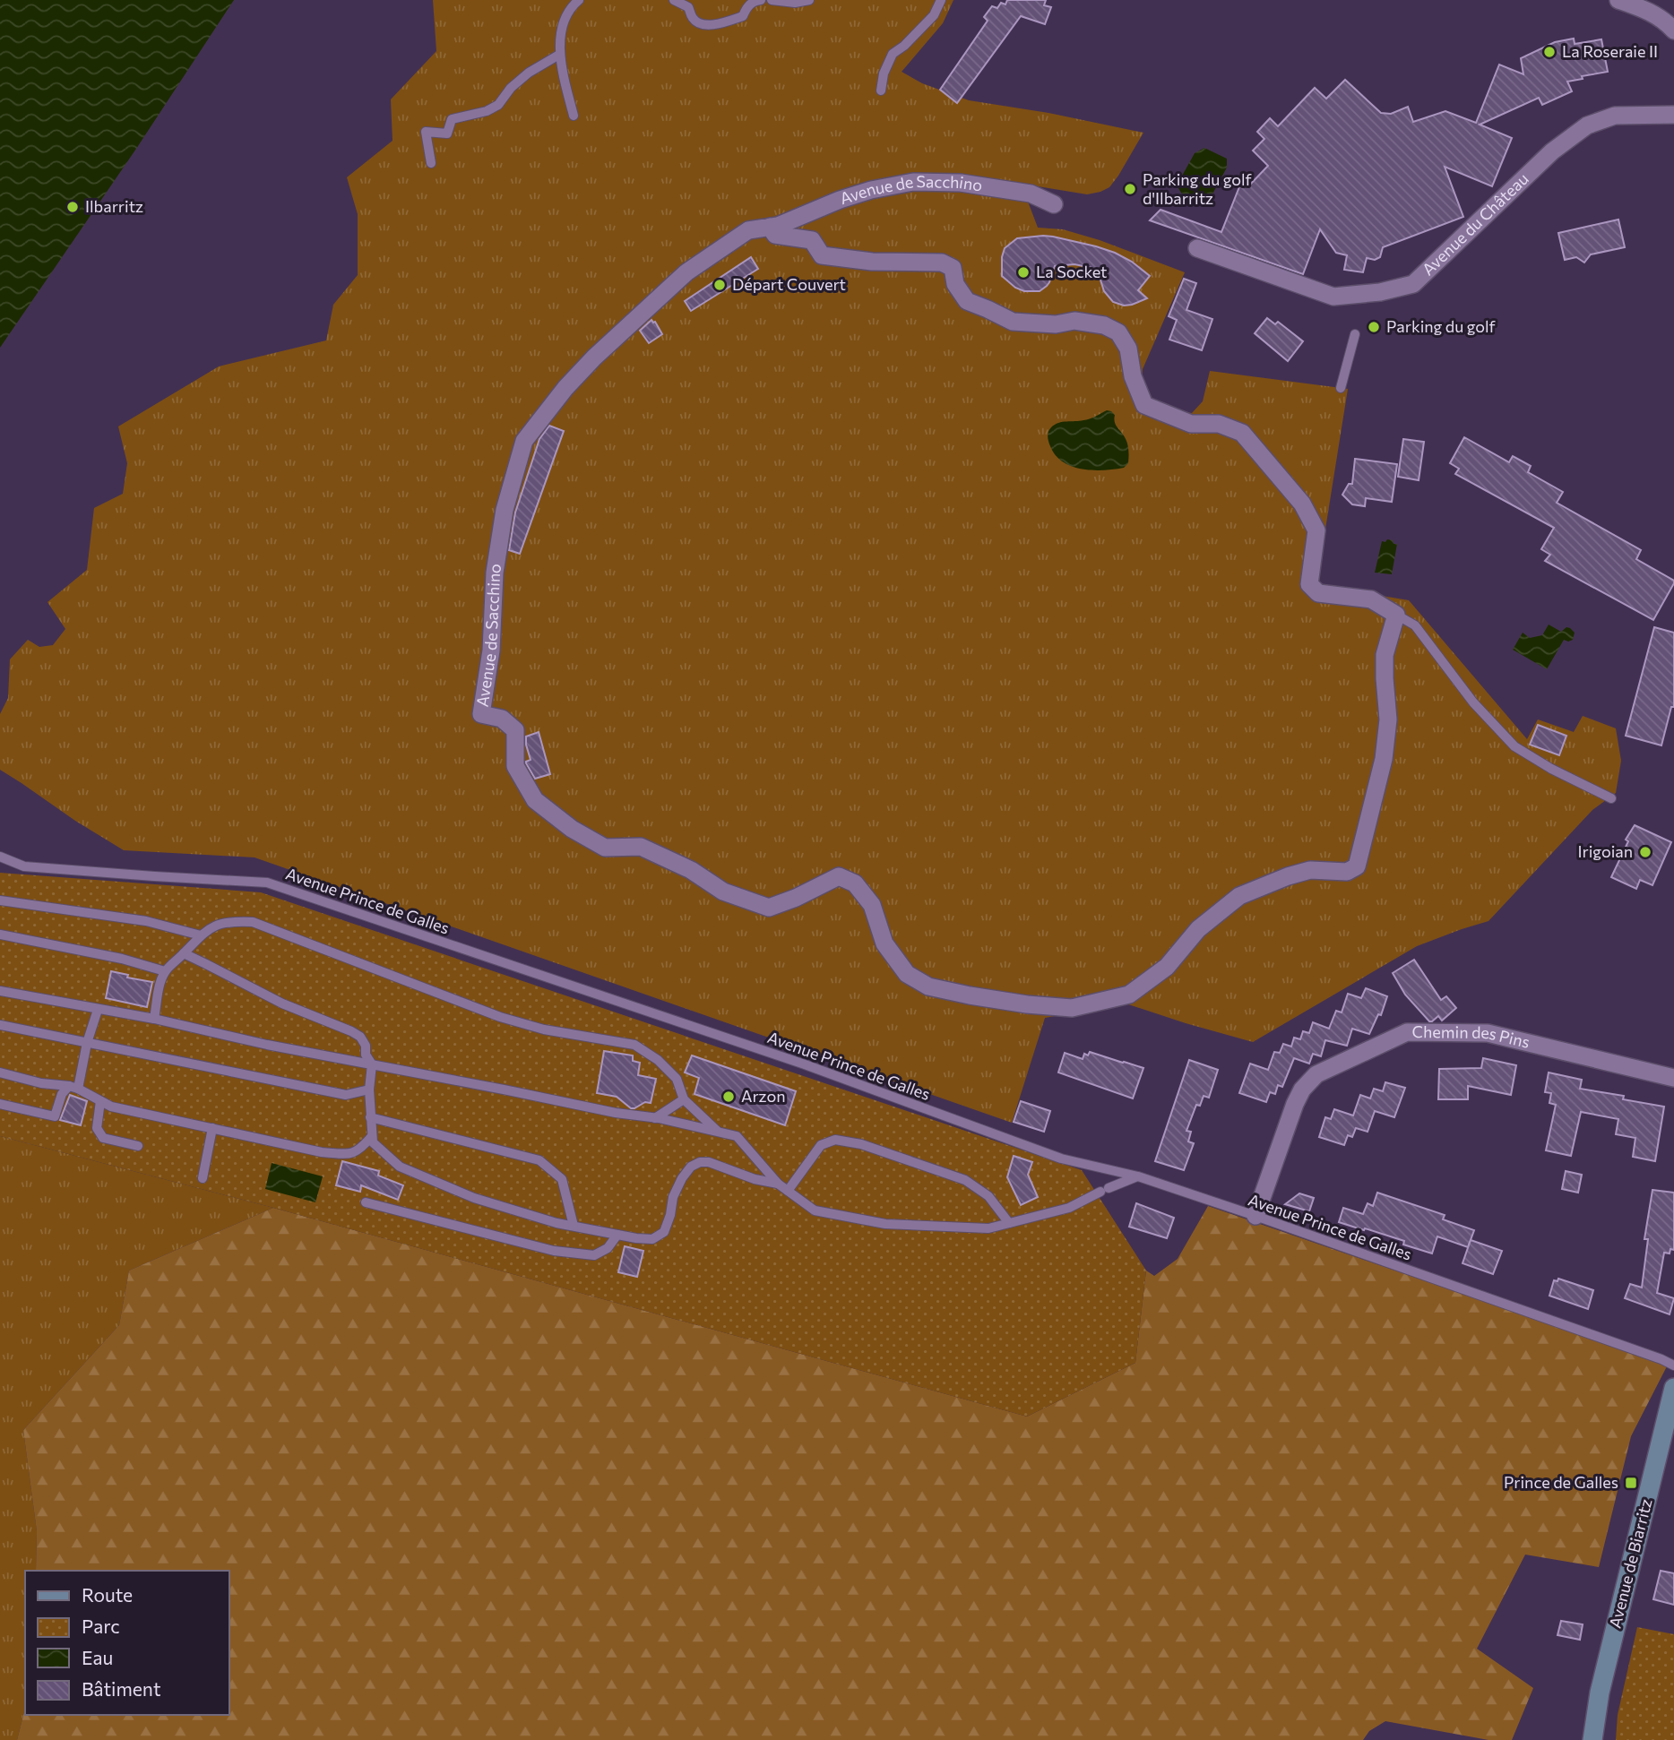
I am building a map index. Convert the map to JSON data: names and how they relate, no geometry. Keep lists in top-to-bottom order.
{
  "streets": {
    "main road": ["Avenue de Biarritz"],
    "street": ["Avenue de Sacchino", "Avenue du Château", "Chemin des Pins"],
    "lane": ["Avenue Prince de Galles"]
  },
  "crossings": [
    ["Avenue Prince de Galles", "Chemin des Pins"]
  ],
  "places": {
    "other": [
      "La Roseraie II",
      "Parking du golf d'Ilbarritz",
      "Ilbarritz",
      "La Socket",
      "Départ Couvert",
      "Parking du golf",
      "Irigoian",
      "Arzon"
    ],
    "transit": ["Prince de Galles"]
  },
  "legend": [
    "Route",
    "Parc",
    "Eau",
    "Bâtiment"
  ]
}
